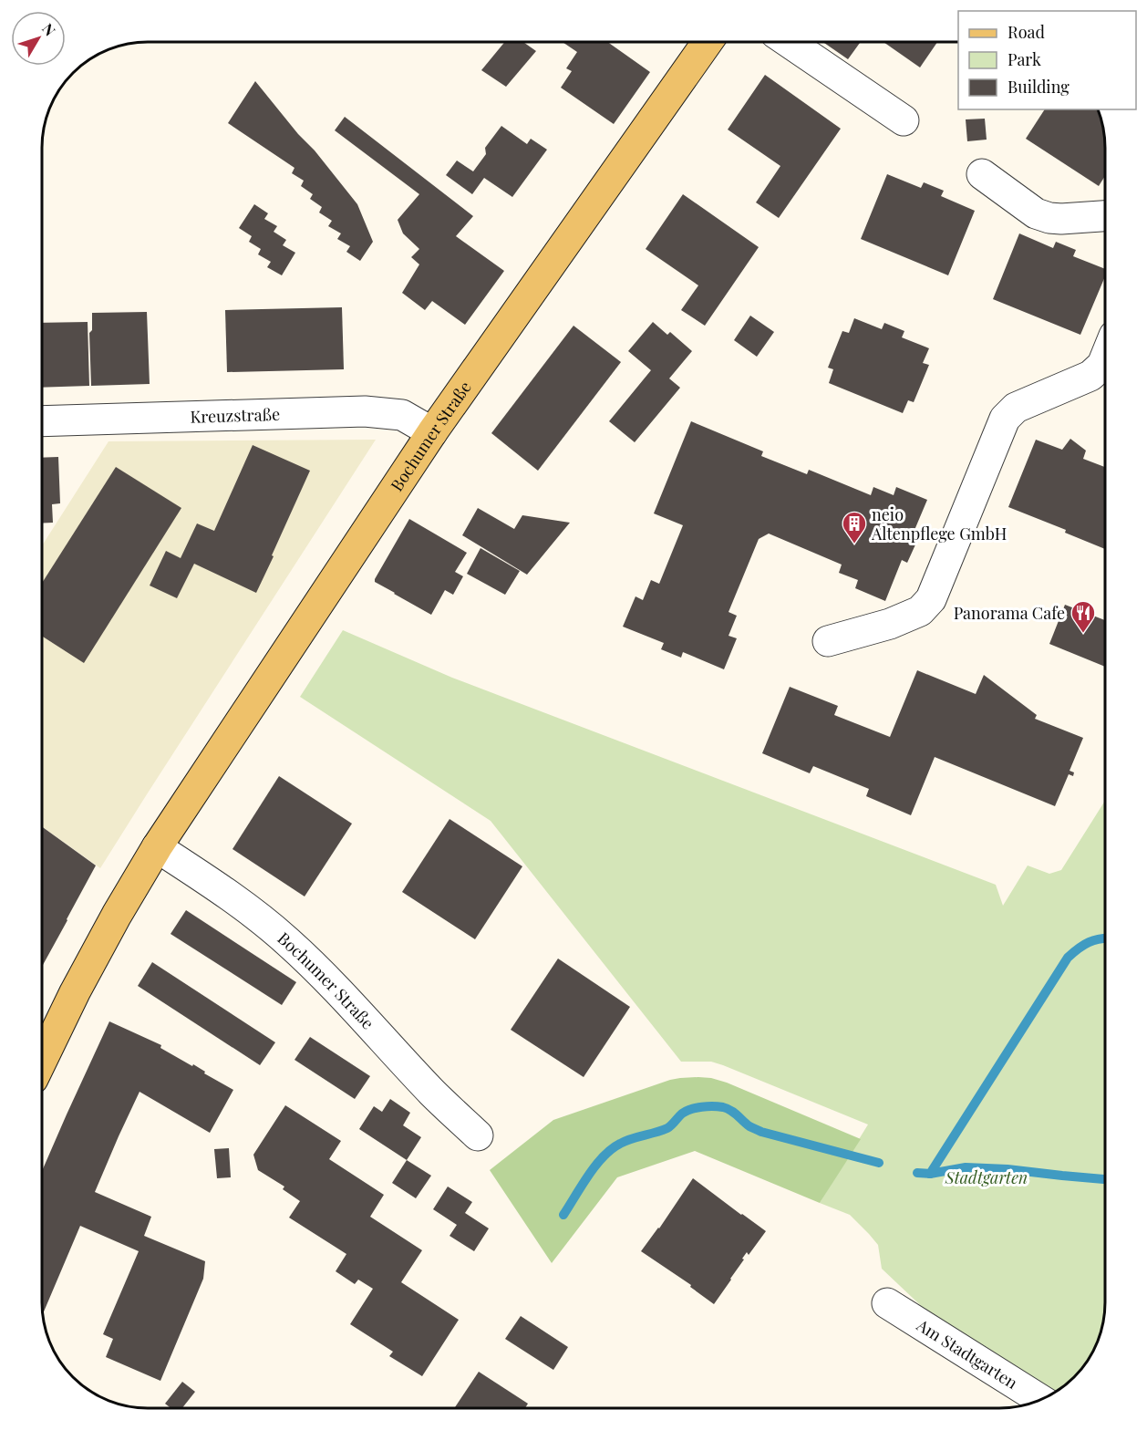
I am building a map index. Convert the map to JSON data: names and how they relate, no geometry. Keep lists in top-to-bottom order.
{
  "streets": {
    "main road": ["Bochumer Straße"],
    "street": ["Kreuzstraße", "Am Stadtgarten"]
  },
  "crossings": [
    ["Kreuzstraße", "Bochumer Straße"]
  ],
  "parks": ["Stadtgarten"],
  "places": {
    "building": ["neio Altenpflege GmbH"],
    "restaurant": ["Panorama Cafe"]
  },
  "legend": ["Road", "Park", "Building"],
  "north": "top right"
}
